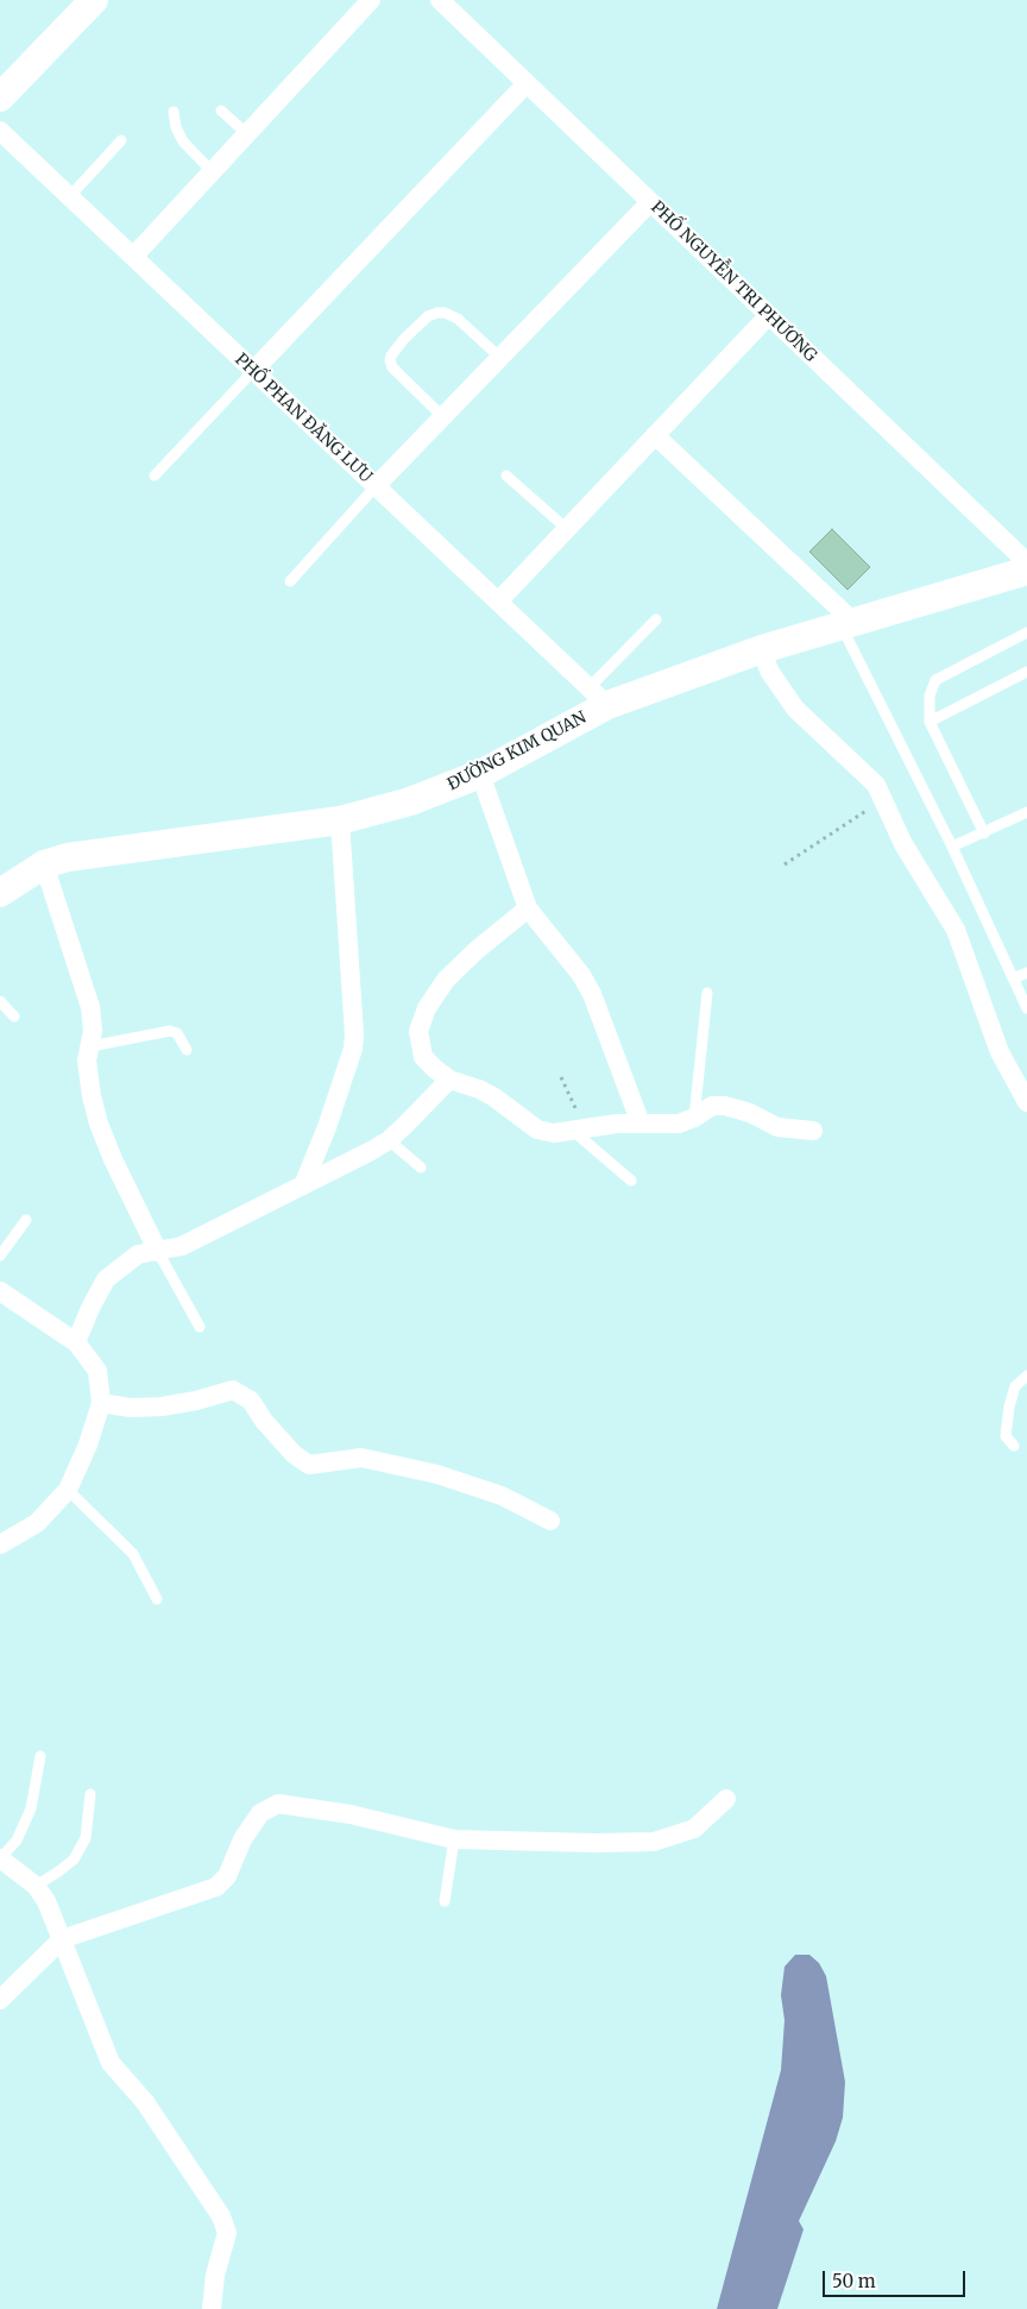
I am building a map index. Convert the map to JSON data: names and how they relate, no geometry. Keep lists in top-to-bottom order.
{
  "streets": {
    "main road": ["ĐƯỜNG KIM QUAN"],
    "street": ["PHỐ NGUYỄN TRI PHƯƠNG", "PHỐ PHAN ĐĂNG LƯU"]
  },
  "crossings": [
    ["PHỐ PHAN ĐĂNG LƯU", "ĐƯỜNG KIM QUAN"]
  ],
  "scale_bar": "50 m"
}
